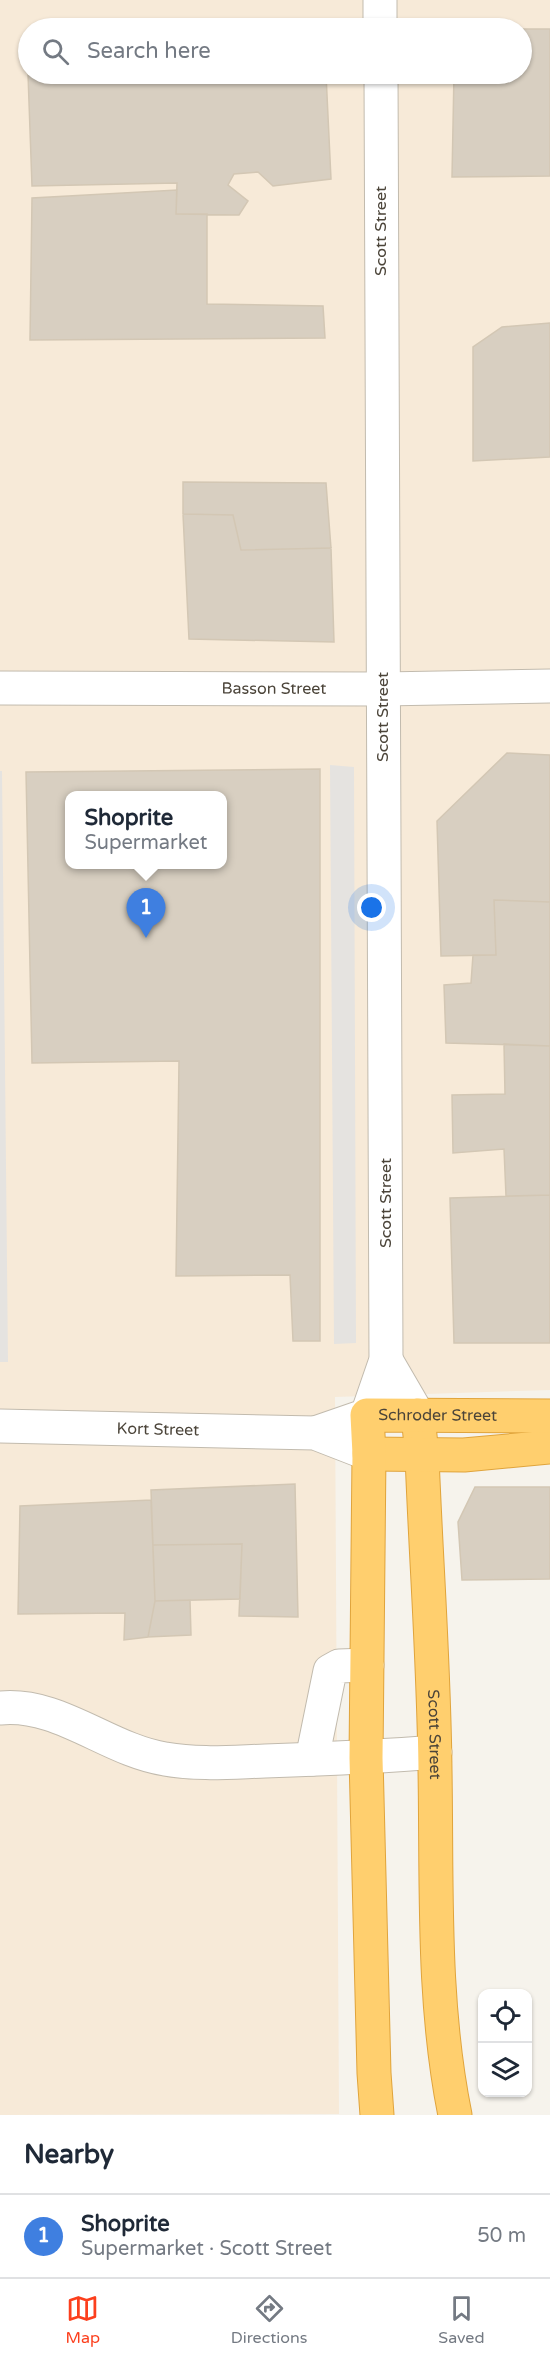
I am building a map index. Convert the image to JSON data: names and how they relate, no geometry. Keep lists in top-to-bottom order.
{
  "streets": {
    "highway": ["Scott Street", "Schroder Street"],
    "street": ["Basson Street", "Kort Street"]
  },
  "crossings": [
    ["Scott Street", "Basson Street"],
    ["Scott Street", "Schroder Street"],
    ["Schroder Street", "Kort Street"]
  ],
  "page": {
    "search": "Search here",
    "popup": ["Shoprite", "Supermarket"],
    "pins": "1",
    "heading": "Nearby",
    "list": [
      {
        "mark": "1",
        "name": "Shoprite",
        "note": "Supermarket · Scott Street",
        "value": "50 m"
      }
    ],
    "nav": ["Map", "Directions", "Saved"]
  }
}
